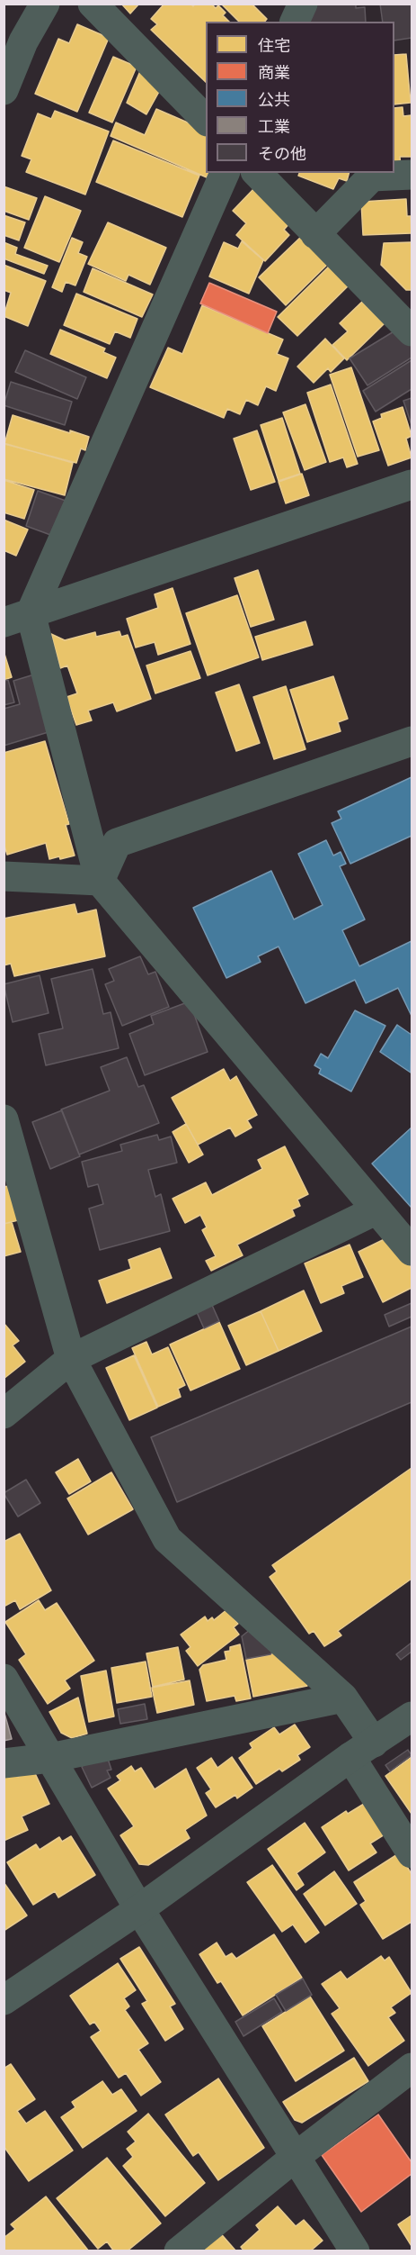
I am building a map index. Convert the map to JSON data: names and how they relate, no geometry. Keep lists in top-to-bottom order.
{
  "legend": [
    "住宅",
    "商業",
    "公共",
    "工業",
    "その他"
  ]
}
